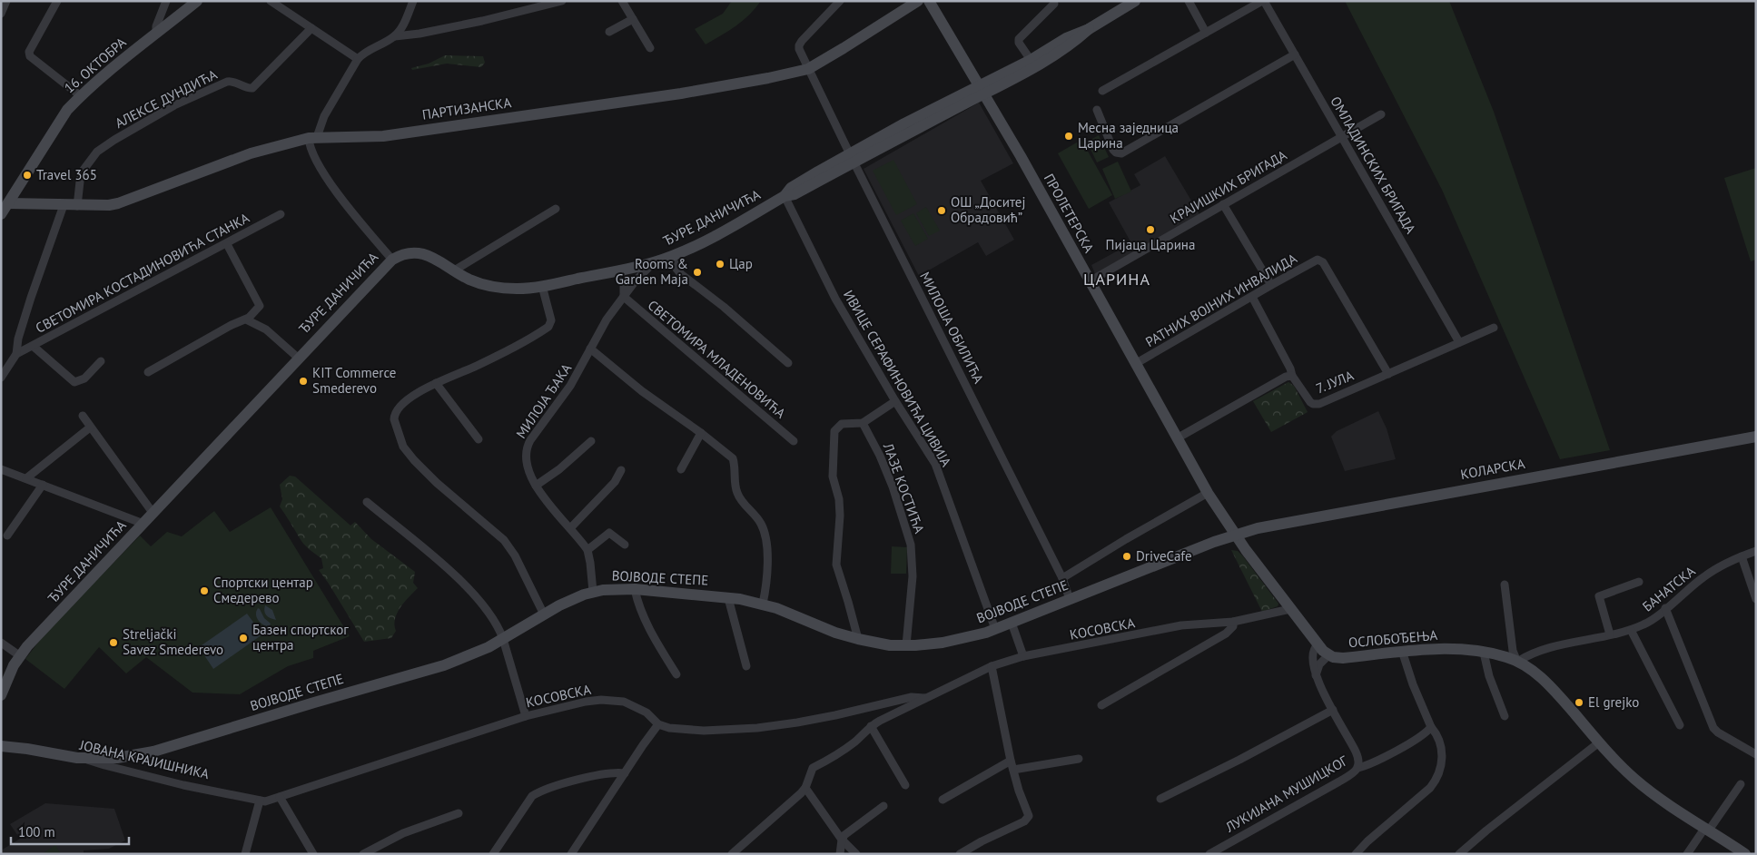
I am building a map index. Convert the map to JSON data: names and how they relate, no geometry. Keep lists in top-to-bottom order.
{
  "streets": {
    "street": [
      "16. ОКТОБРА",
      "АЛЕКСЕ ДУНДИЋА",
      "ПАРТИЗАНСКА",
      "ОМЛАДИНСКИХ БРИГАДА",
      "КРАЈИШКИХ БРИГАДА",
      "ПРОЛЕТЕРСКА",
      "ЂУРЕ ДАНИЧИЋА",
      "СВЕТОМИРА КОСТАДИНОВИЋА СТАНКА",
      "РАТНИХ ВОЈНИХ ИНВАЛИДА",
      "МИЛОША ОБИЛИЋА",
      "СВЕТОМИРА МЛАДЕНОВИЋА",
      "ИВИЦЕ СЕРАФИНОВИЋА ЦИВИЈА",
      "7. ЈУЛА",
      "МИЛОЈА ЂАКА",
      "КОЛАРСКА",
      "ЛАЗЕ КОСТИЋА",
      "ВОЈВОДЕ СТЕПЕ",
      "БАНАТСКА",
      "КОСОВСКА",
      "ОСЛОБОЂЕЊА",
      "ЈОВАНА КРАЈИШНИКА",
      "ЛУКИЈАНА МУШИЦКОГ"
    ]
  },
  "crossings": [
    ["16. ОКТОБРА", "ПАРТИЗАНСКА"],
    ["АЛЕКСЕ ДУНДИЋА", "ПАРТИЗАНСКА"],
    ["ПАРТИЗАНСКА", "МИЛОША ОБИЛИЋА"],
    ["ОМЛАДИНСКИХ БРИГАДА", "КРАЈИШКИХ БРИГАДА"],
    ["ОМЛАДИНСКИХ БРИГАДА", "7. ЈУЛА"],
    ["КРАЈИШКИХ БРИГАДА", "ПРОЛЕТЕРСКА"],
    ["ПРОЛЕТЕРСКА", "ЂУРЕ ДАНИЧИЋА"],
    ["ПРОЛЕТЕРСКА", "РАТНИХ ВОЈНИХ ИНВАЛИДА"],
    ["ПРОЛЕТЕРСКА", "КОЛАРСКА"],
    ["ПРОЛЕТЕРСКА", "ВОЈВОДЕ СТЕПЕ"],
    ["ЂУРЕ ДАНИЧИЋА", "МИЛОША ОБИЛИЋА"],
    ["ЂУРЕ ДАНИЧИЋА", "ИВИЦЕ СЕРАФИНОВИЋА ЦИВИЈА"],
    ["ЂУРЕ ДАНИЧИЋА", "МИЛОЈА ЂАКА"],
    ["РАТНИХ ВОЈНИХ ИНВАЛИДА", "7. ЈУЛА"],
    ["МИЛОША ОБИЛИЋА", "ВОЈВОДЕ СТЕПЕ"],
    ["СВЕТОМИРА МЛАДЕНОВИЋА", "МИЛОЈА ЂАКА"],
    ["ИВИЦЕ СЕРАФИНОВИЋА ЦИВИЈА", "ВОЈВОДЕ СТЕПЕ"],
    ["МИЛОЈА ЂАКА", "ВОЈВОДЕ СТЕПЕ"],
    ["КОЛАРСКА", "ВОЈВОДЕ СТЕПЕ"],
    ["ЛАЗЕ КОСТИЋА", "ВОЈВОДЕ СТЕПЕ"],
    ["ВОЈВОДЕ СТЕПЕ", "ЈОВАНА КРАЈИШНИКА"],
    ["БАНАТСКА", "ОСЛОБОЂЕЊА"],
    ["КОСОВСКА", "ЈОВАНА КРАЈИШНИКА"]
  ],
  "districts": ["ЦАРИНА"],
  "places": [
    "Месна заједница Царина",
    "Travel 365",
    "ОШ „Доситеј Обрадовић”",
    "Пијаца Царина",
    "Цар",
    "Rooms & Garden Maja",
    "KIT Commerce Smederevo",
    "DriveCafe",
    "Спортски центар Смедерево",
    "Базен спортског центра",
    "Streljački Savez Smederevo",
    "El grejko"
  ],
  "scale_bar": "100 m"
}
